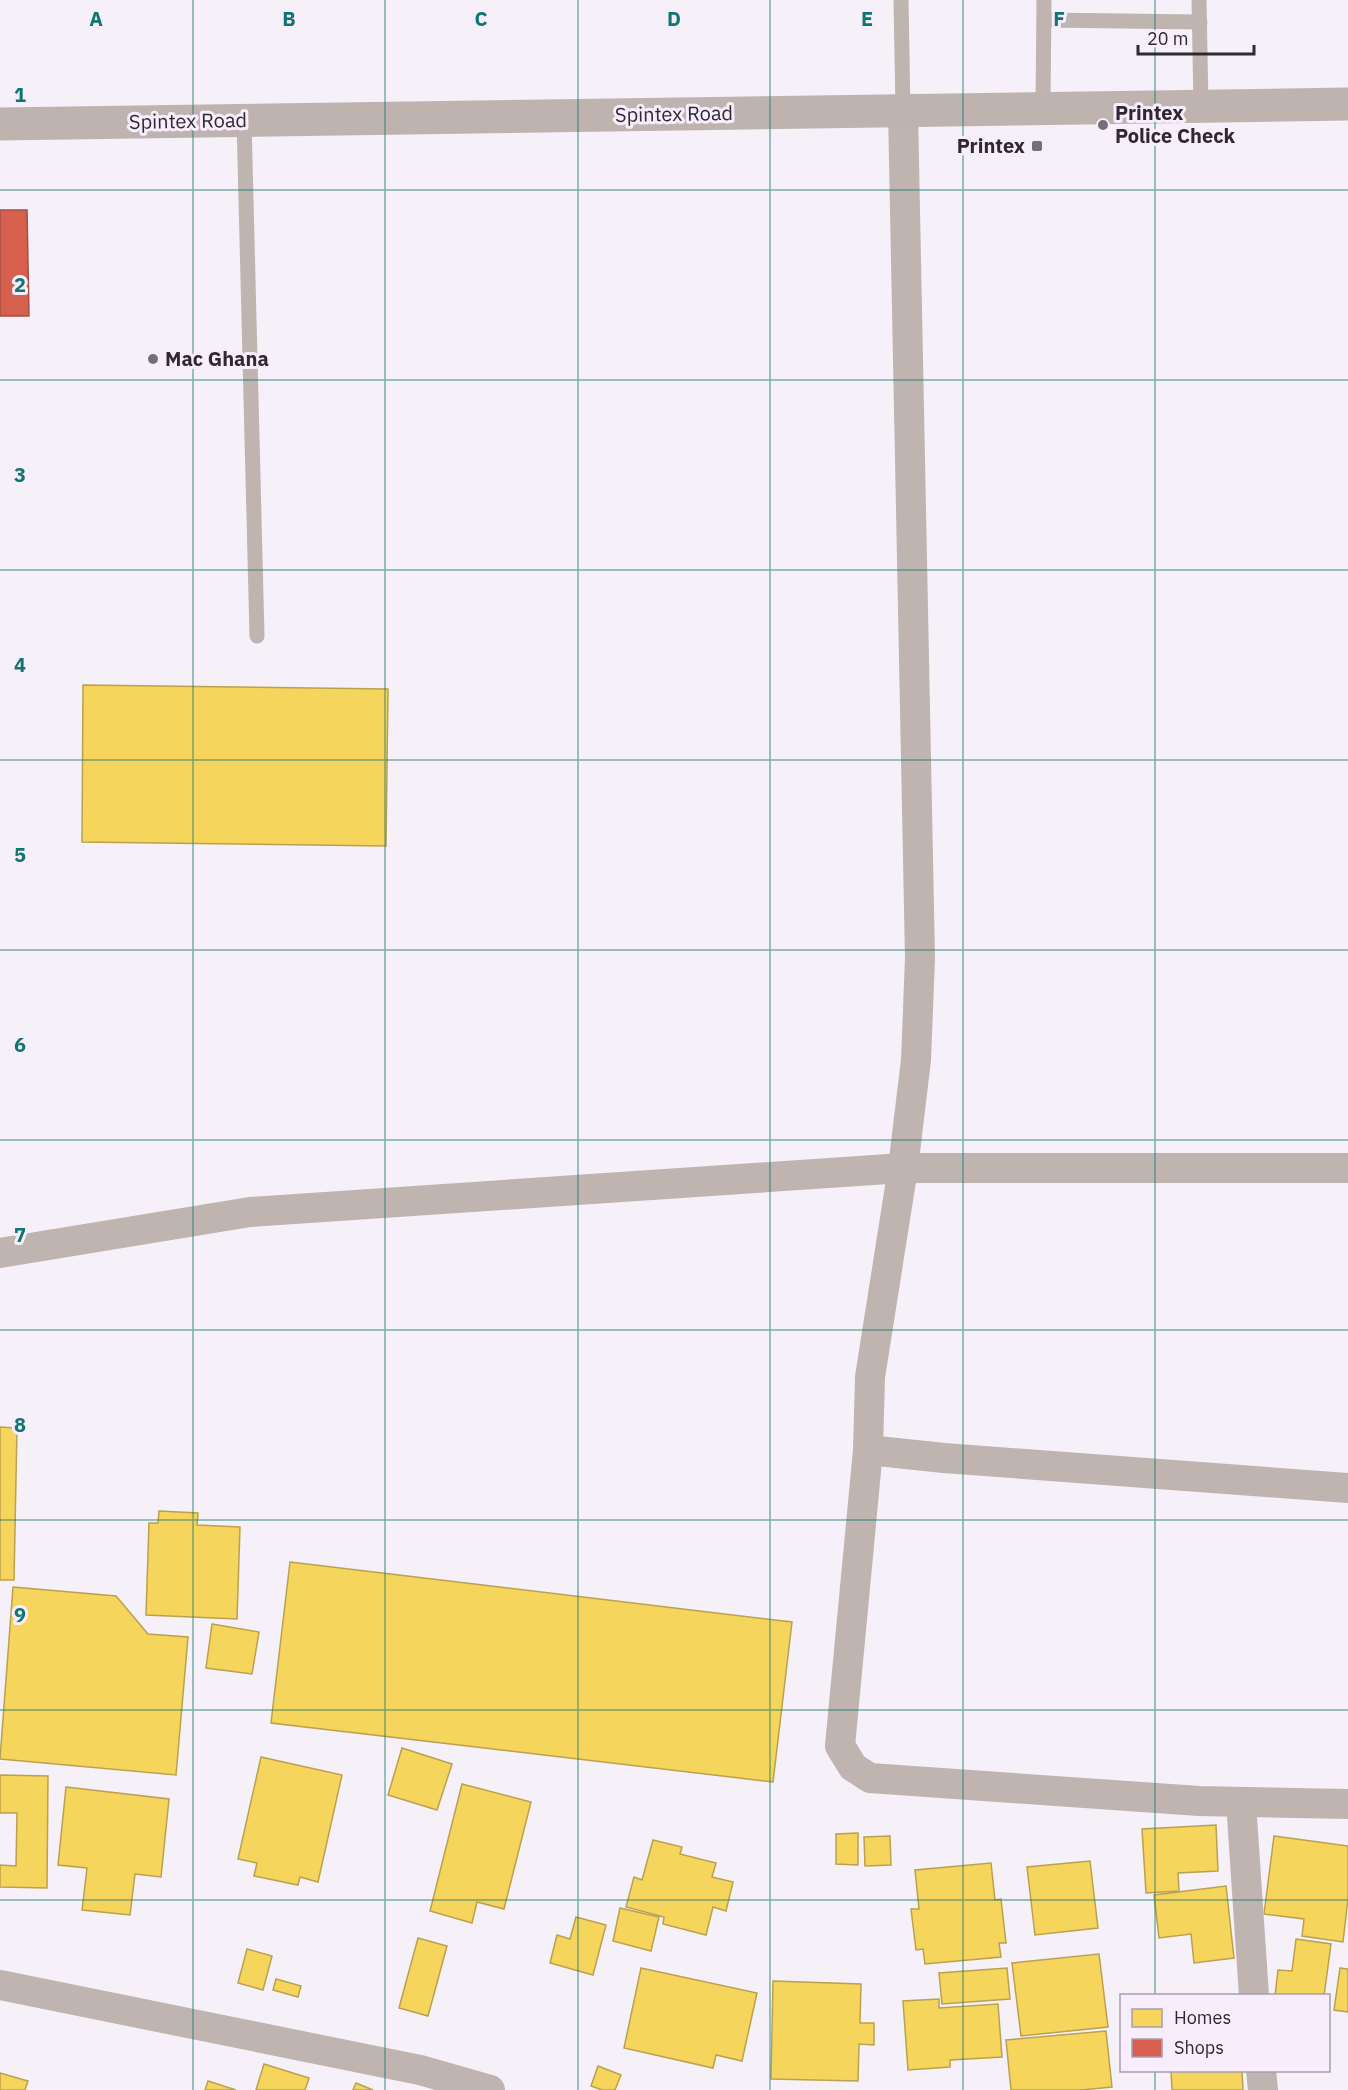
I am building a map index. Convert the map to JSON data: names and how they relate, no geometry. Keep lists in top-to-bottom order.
{
  "streets": {
    "main road": ["Spintex Road"]
  },
  "places": {
    "other": ["Printex Police Check", "Mac Ghana"],
    "transit": ["Printex"]
  },
  "legend": ["Homes", "Shops"],
  "scale_bar": "20 m",
  "grid": {
    "columns": [
      "A",
      "B",
      "C",
      "D",
      "E",
      "F"
    ],
    "rows": [
      "1",
      "2",
      "3",
      "4",
      "5",
      "6",
      "7",
      "8",
      "9"
    ]
  }
}
